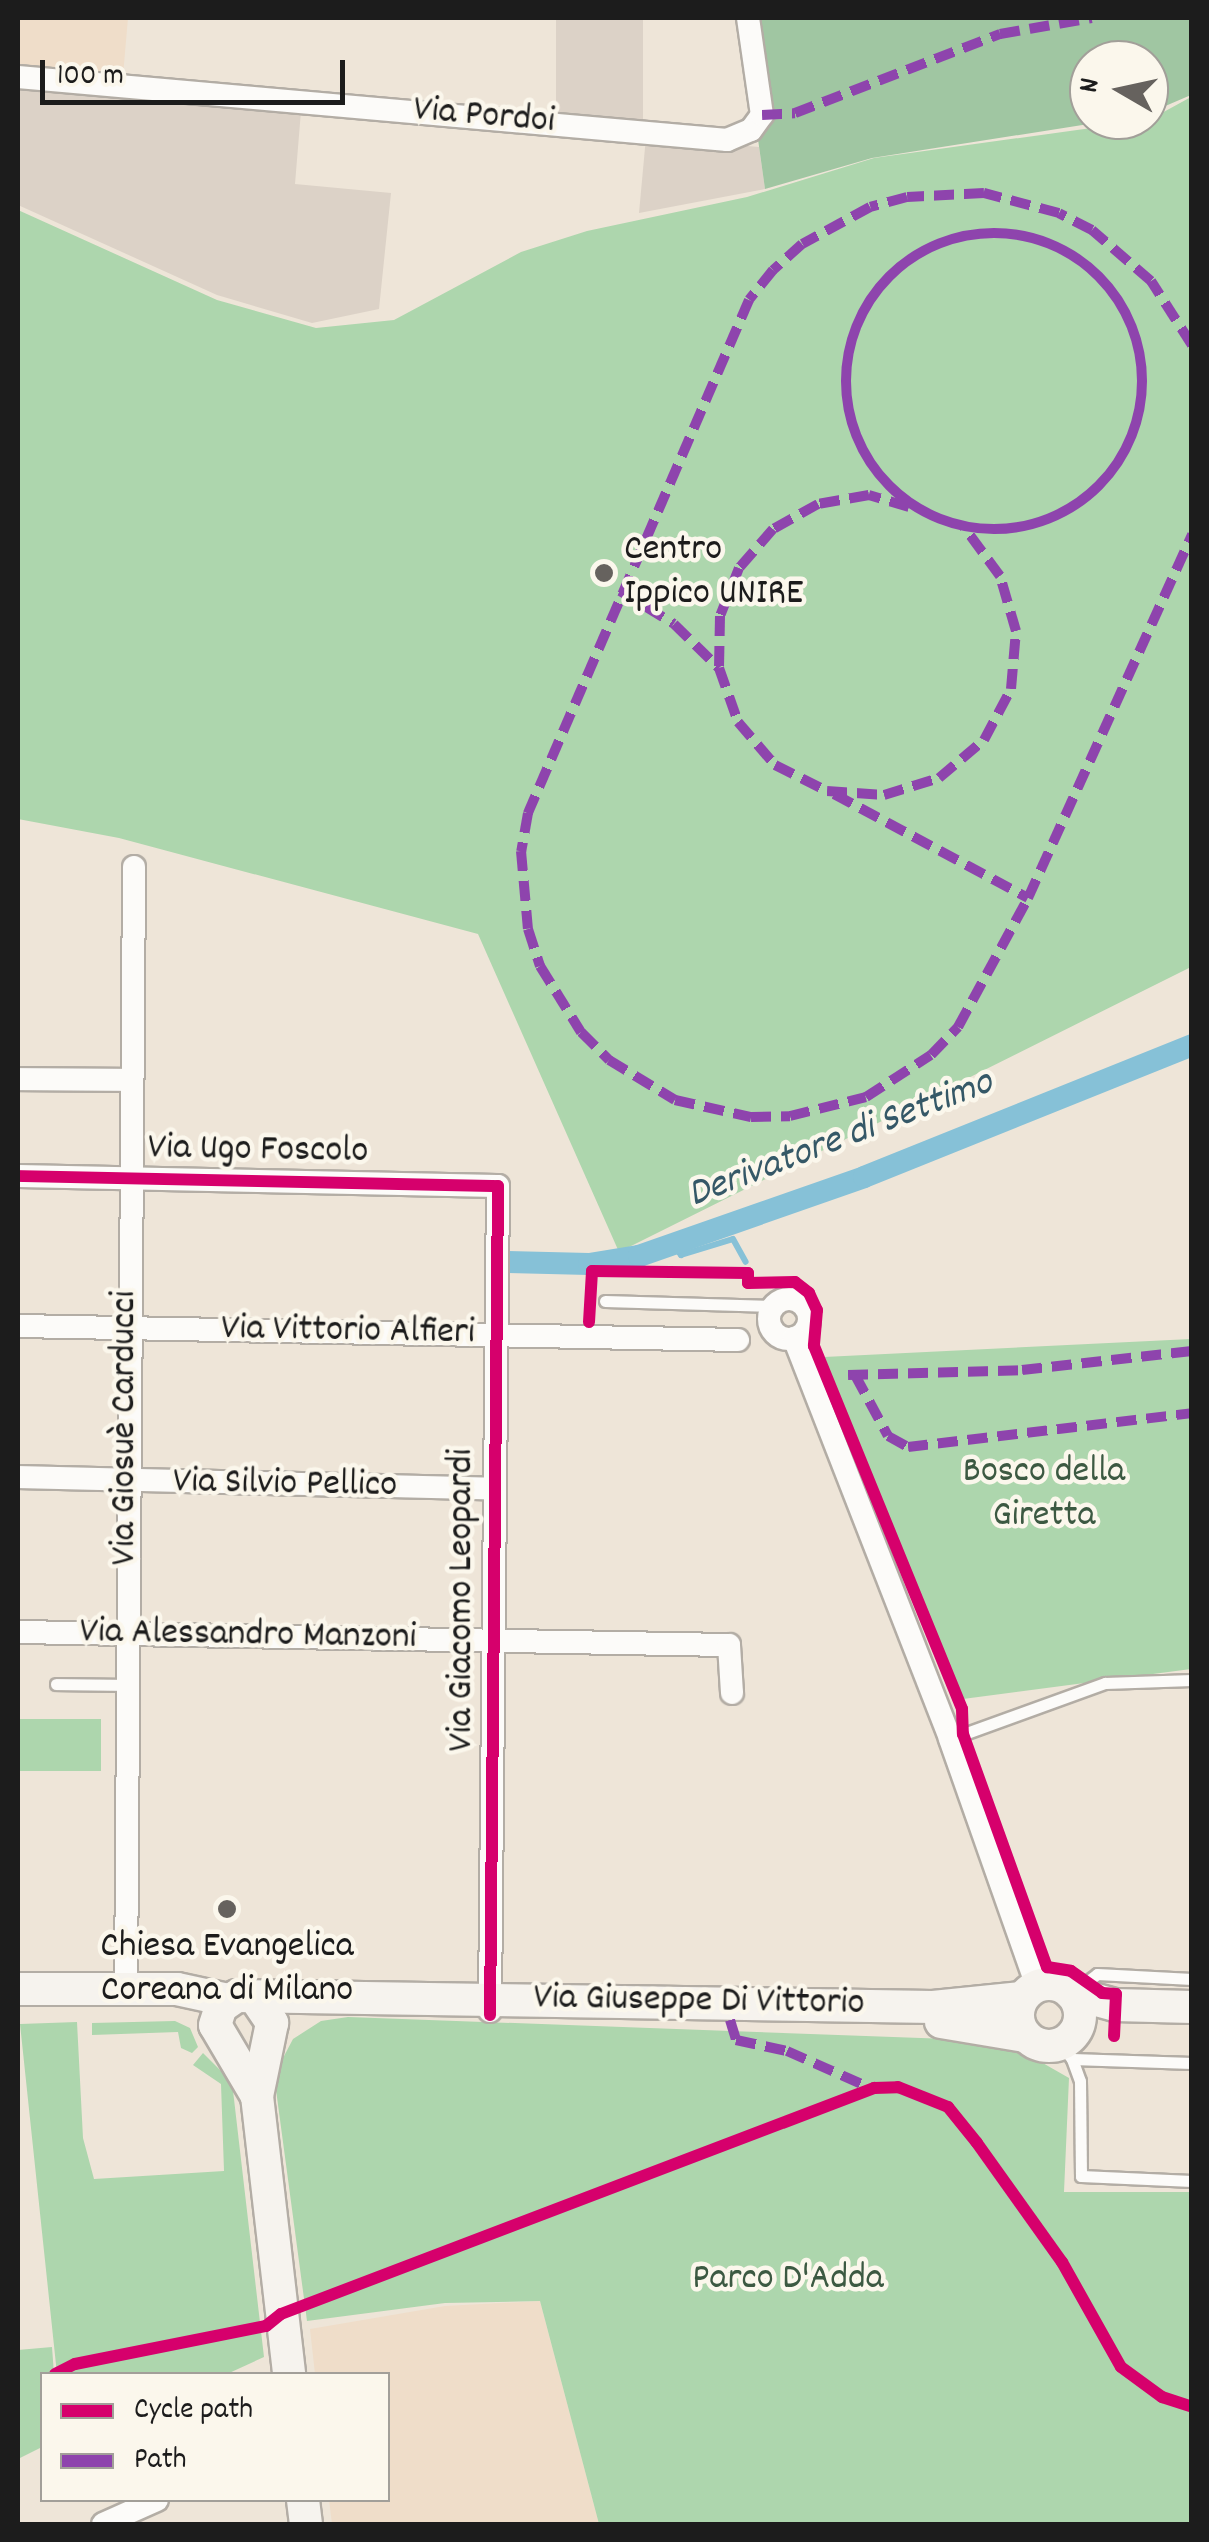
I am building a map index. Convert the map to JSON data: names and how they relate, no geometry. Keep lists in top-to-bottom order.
{
  "streets": {
    "street": [
      "Via Pordoi",
      "Via Ugo Foscolo",
      "Via Vittorio Alfieri",
      "Via Giosuè Carducci",
      "Via Silvio Pellico",
      "Via Giacomo Leopardi",
      "Via Alessandro Manzoni",
      "Via Giuseppe Di Vittorio"
    ]
  },
  "crossings": [
    ["Via Ugo Foscolo", "Via Giosuè Carducci"],
    ["Via Ugo Foscolo", "Via Giacomo Leopardi"],
    ["Via Vittorio Alfieri", "Via Giosuè Carducci"],
    ["Via Vittorio Alfieri", "Via Giacomo Leopardi"],
    ["Via Giosuè Carducci", "Via Silvio Pellico"],
    ["Via Giosuè Carducci", "Via Alessandro Manzoni"],
    ["Via Giosuè Carducci", "Via Giuseppe Di Vittorio"],
    ["Via Silvio Pellico", "Via Giacomo Leopardi"],
    ["Via Giacomo Leopardi", "Via Alessandro Manzoni"],
    ["Via Giacomo Leopardi", "Via Giuseppe Di Vittorio"]
  ],
  "water": ["Derivatore di Settimo"],
  "parks": ["Bosco della Giretta", "Parco D'Adda"],
  "places": ["Centro Ippico UNIRE", "Chiesa Evangelica Coreana di Milano"],
  "legend": ["Cycle path", "Path"],
  "scale_bar": "100 m",
  "north": "left"
}
